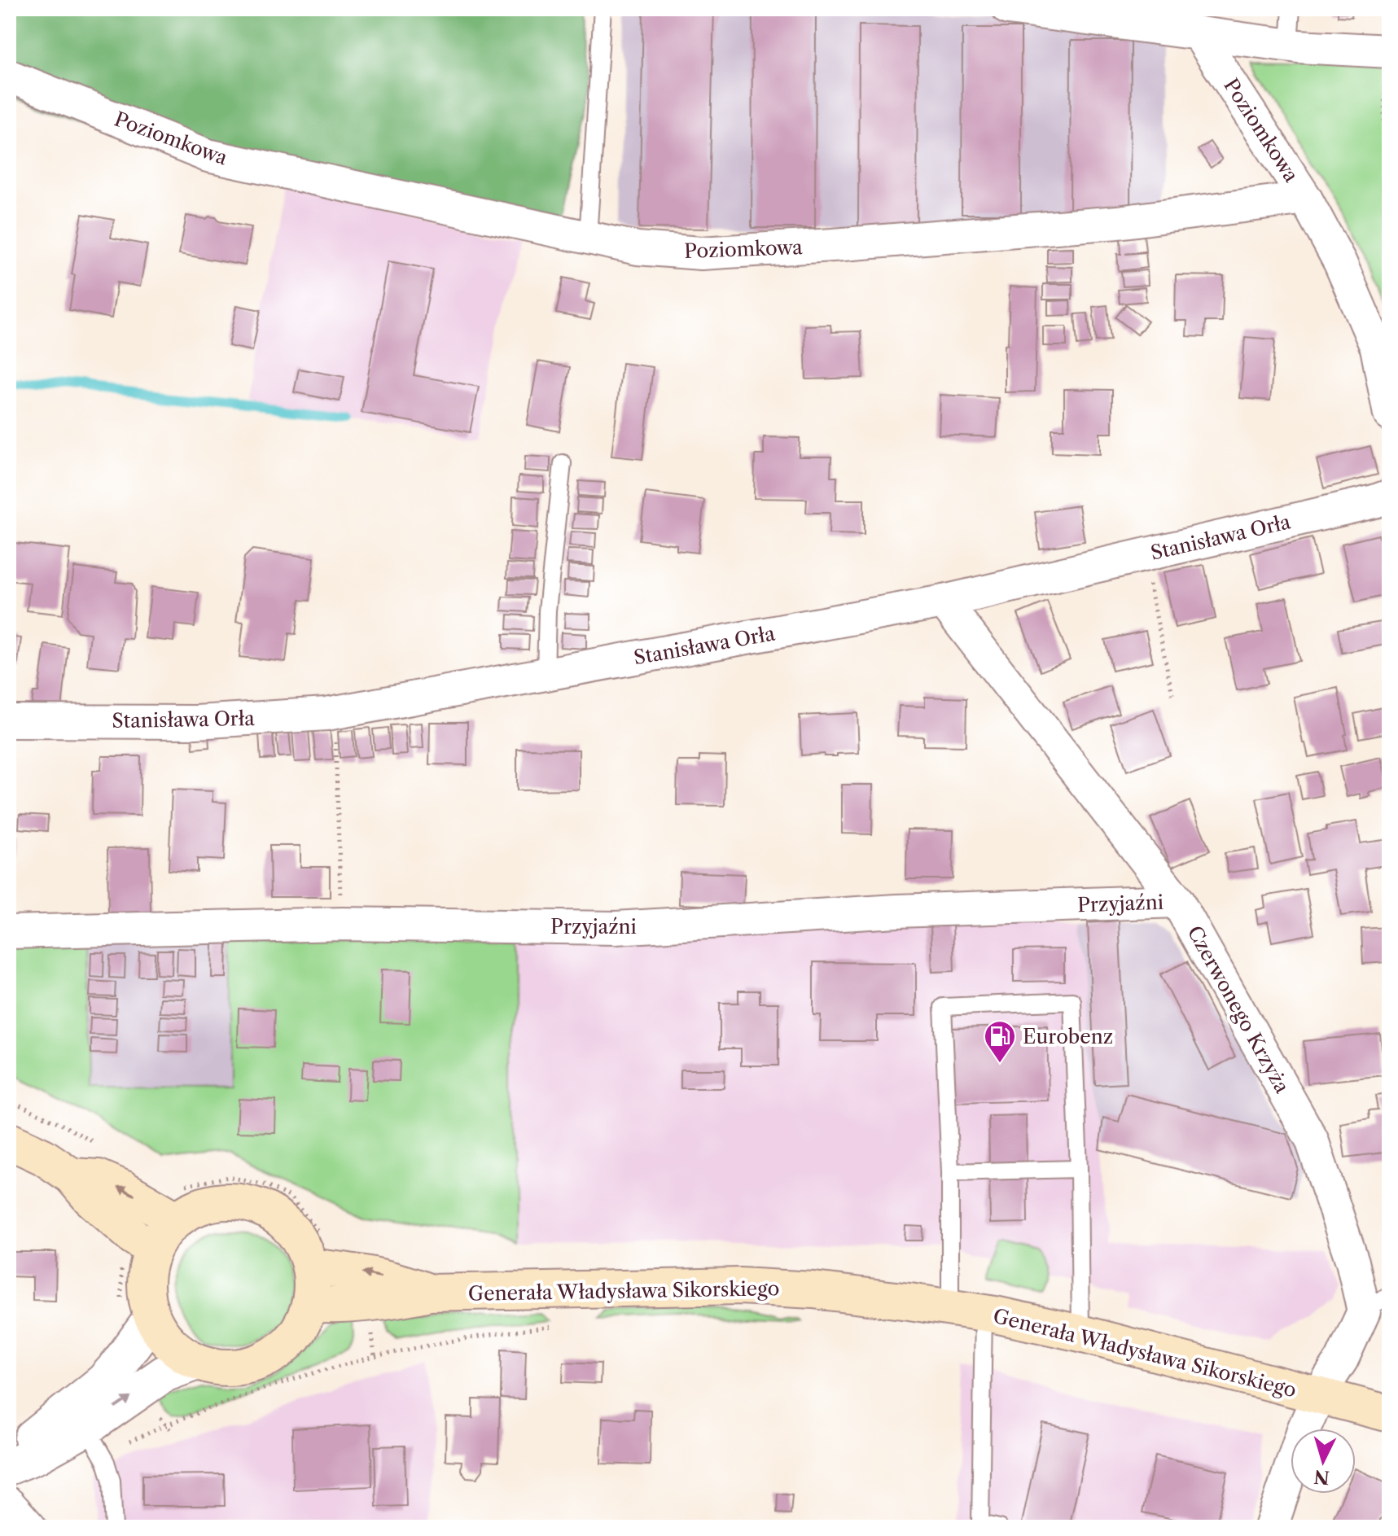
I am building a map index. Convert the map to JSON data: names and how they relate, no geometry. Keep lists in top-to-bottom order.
{
  "streets": {
    "main road": ["Generała Władysława Sikorskiego"],
    "street": [
      "Poziomkowa",
      "Stanisława Orła",
      "Przyjaźni",
      "Czerwonego Krzyża"
    ]
  },
  "crossings": [
    ["Stanisława Orła", "Czerwonego Krzyża"],
    ["Przyjaźni", "Czerwonego Krzyża"],
    ["Czerwonego Krzyża", "Generała Władysława Sikorskiego"]
  ],
  "places": {
    "fuel station": ["Eurobenz"]
  },
  "north": "bottom"
}
